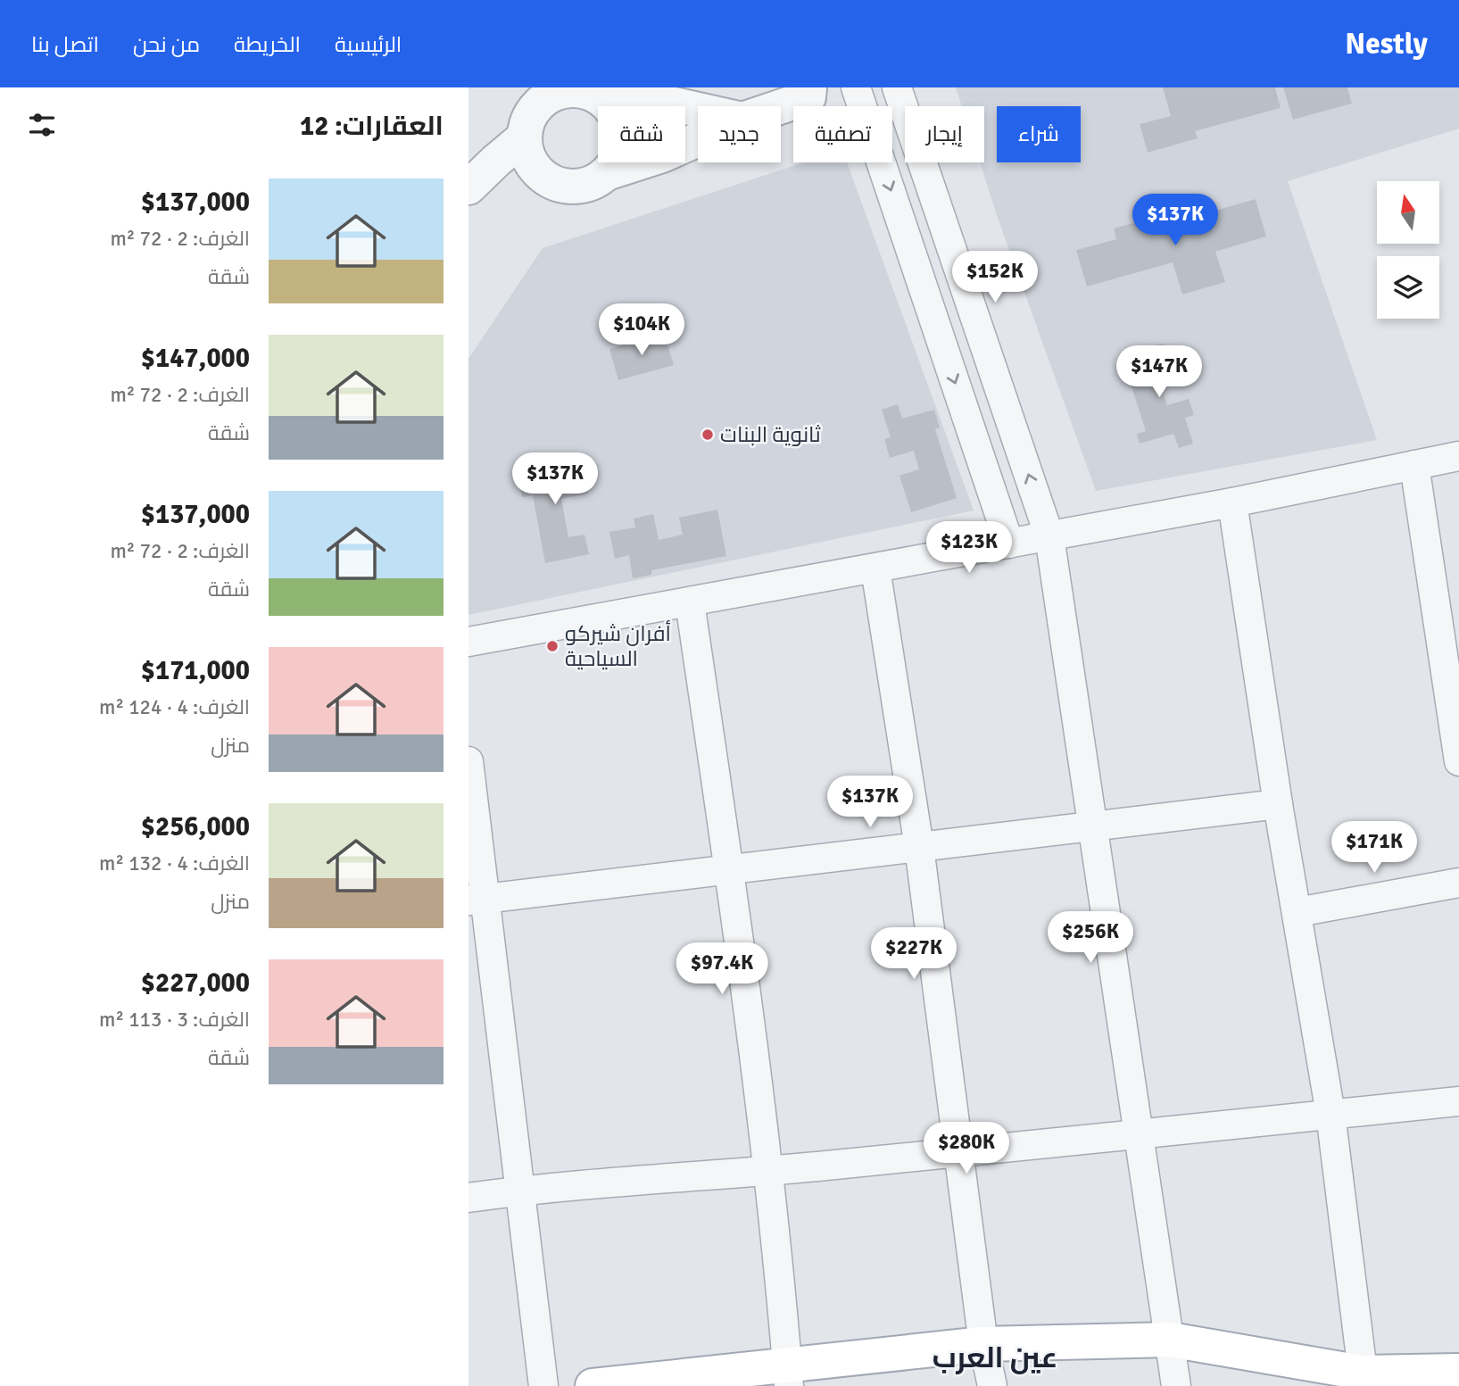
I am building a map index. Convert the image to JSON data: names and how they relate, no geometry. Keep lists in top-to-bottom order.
{
  "districts": ["عين العرب"],
  "places": ["ثانوية البنات", "أفران شيركو السياحية"],
  "north": "top",
  "page": {
    "header": "Nestly",
    "nav": [
      "الرئيسية",
      "الخريطة",
      "من نحن",
      "اتصل بنا"
    ],
    "heading": "العقارات: 12",
    "chip": [
      "شراء",
      "إيجار",
      "تصفية",
      "جديد",
      "شقة"
    ],
    "list": [
      {
        "name": "$137,000",
        "note": "الغرف: 2 · 72 m² · شقة"
      },
      {
        "name": "$147,000",
        "note": "الغرف: 2 · 72 m² · شقة"
      },
      {
        "name": "$137,000",
        "note": "الغرف: 2 · 72 m² · شقة"
      },
      {
        "name": "$171,000",
        "note": "الغرف: 4 · 124 m² · منزل"
      },
      {
        "name": "$256,000",
        "note": "الغرف: 4 · 132 m² · منزل"
      },
      {
        "name": "$227,000",
        "note": "الغرف: 3 · 113 m² · شقة"
      }
    ],
    "price": [
      "$137K",
      "$152K",
      "$104K",
      "$147K",
      "$137K",
      "$123K",
      "$137K",
      "$171K",
      "$256K",
      "$227K",
      "$97.4K",
      "$280K"
    ]
  }
}
